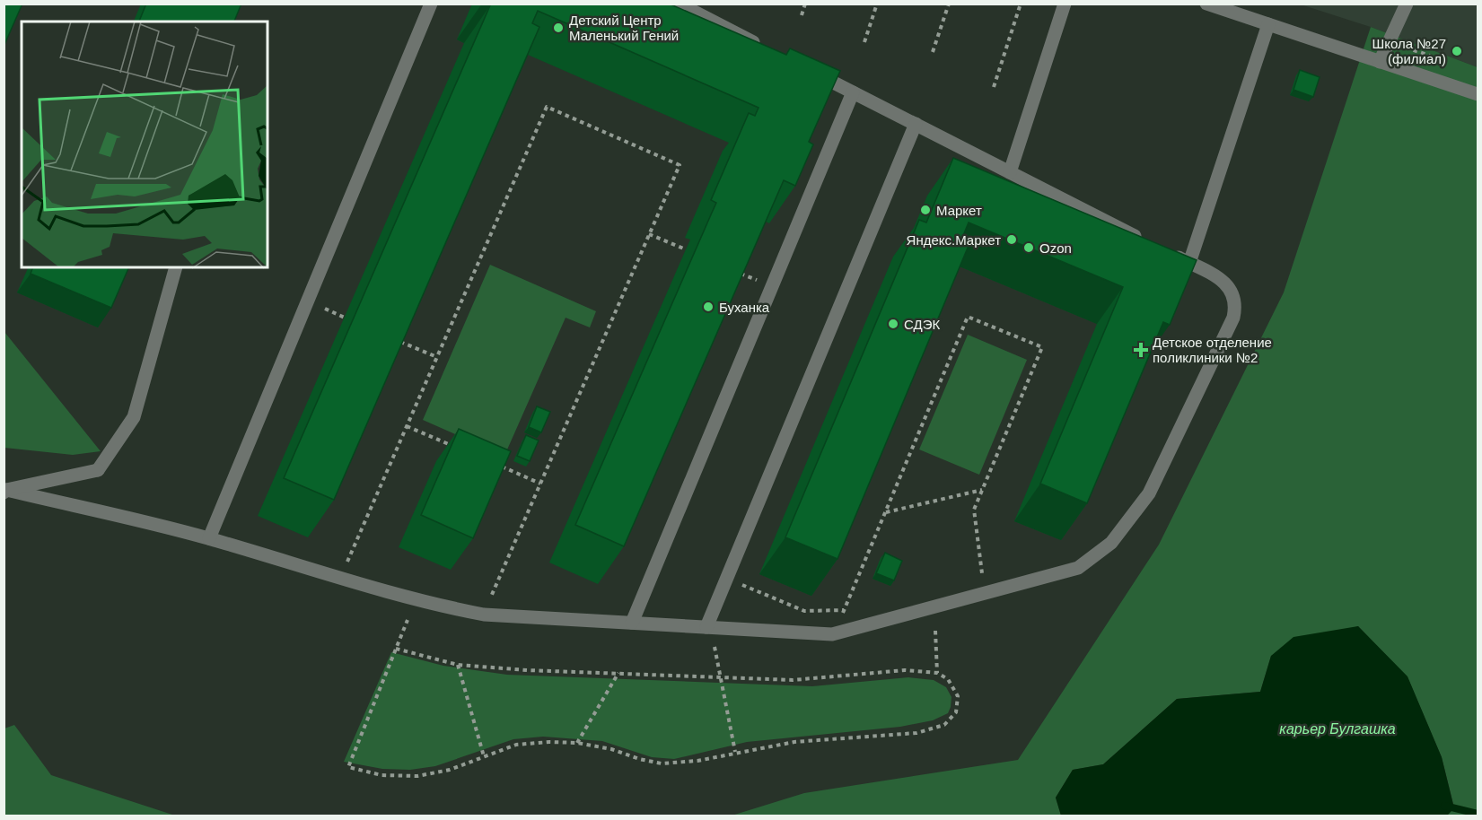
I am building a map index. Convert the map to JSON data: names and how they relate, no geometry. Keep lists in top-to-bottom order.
{
  "water": ["карьер Булгашка"],
  "places": {
    "other": [
      "Детский Центр Маленький Гений",
      "Школа №27 (филиал)",
      "Маркет",
      "Яндекс.Маркет",
      "Ozon",
      "Буханка",
      "СДЭК"
    ],
    "health": ["Детское отделение поликлиники №2"]
  }
}
